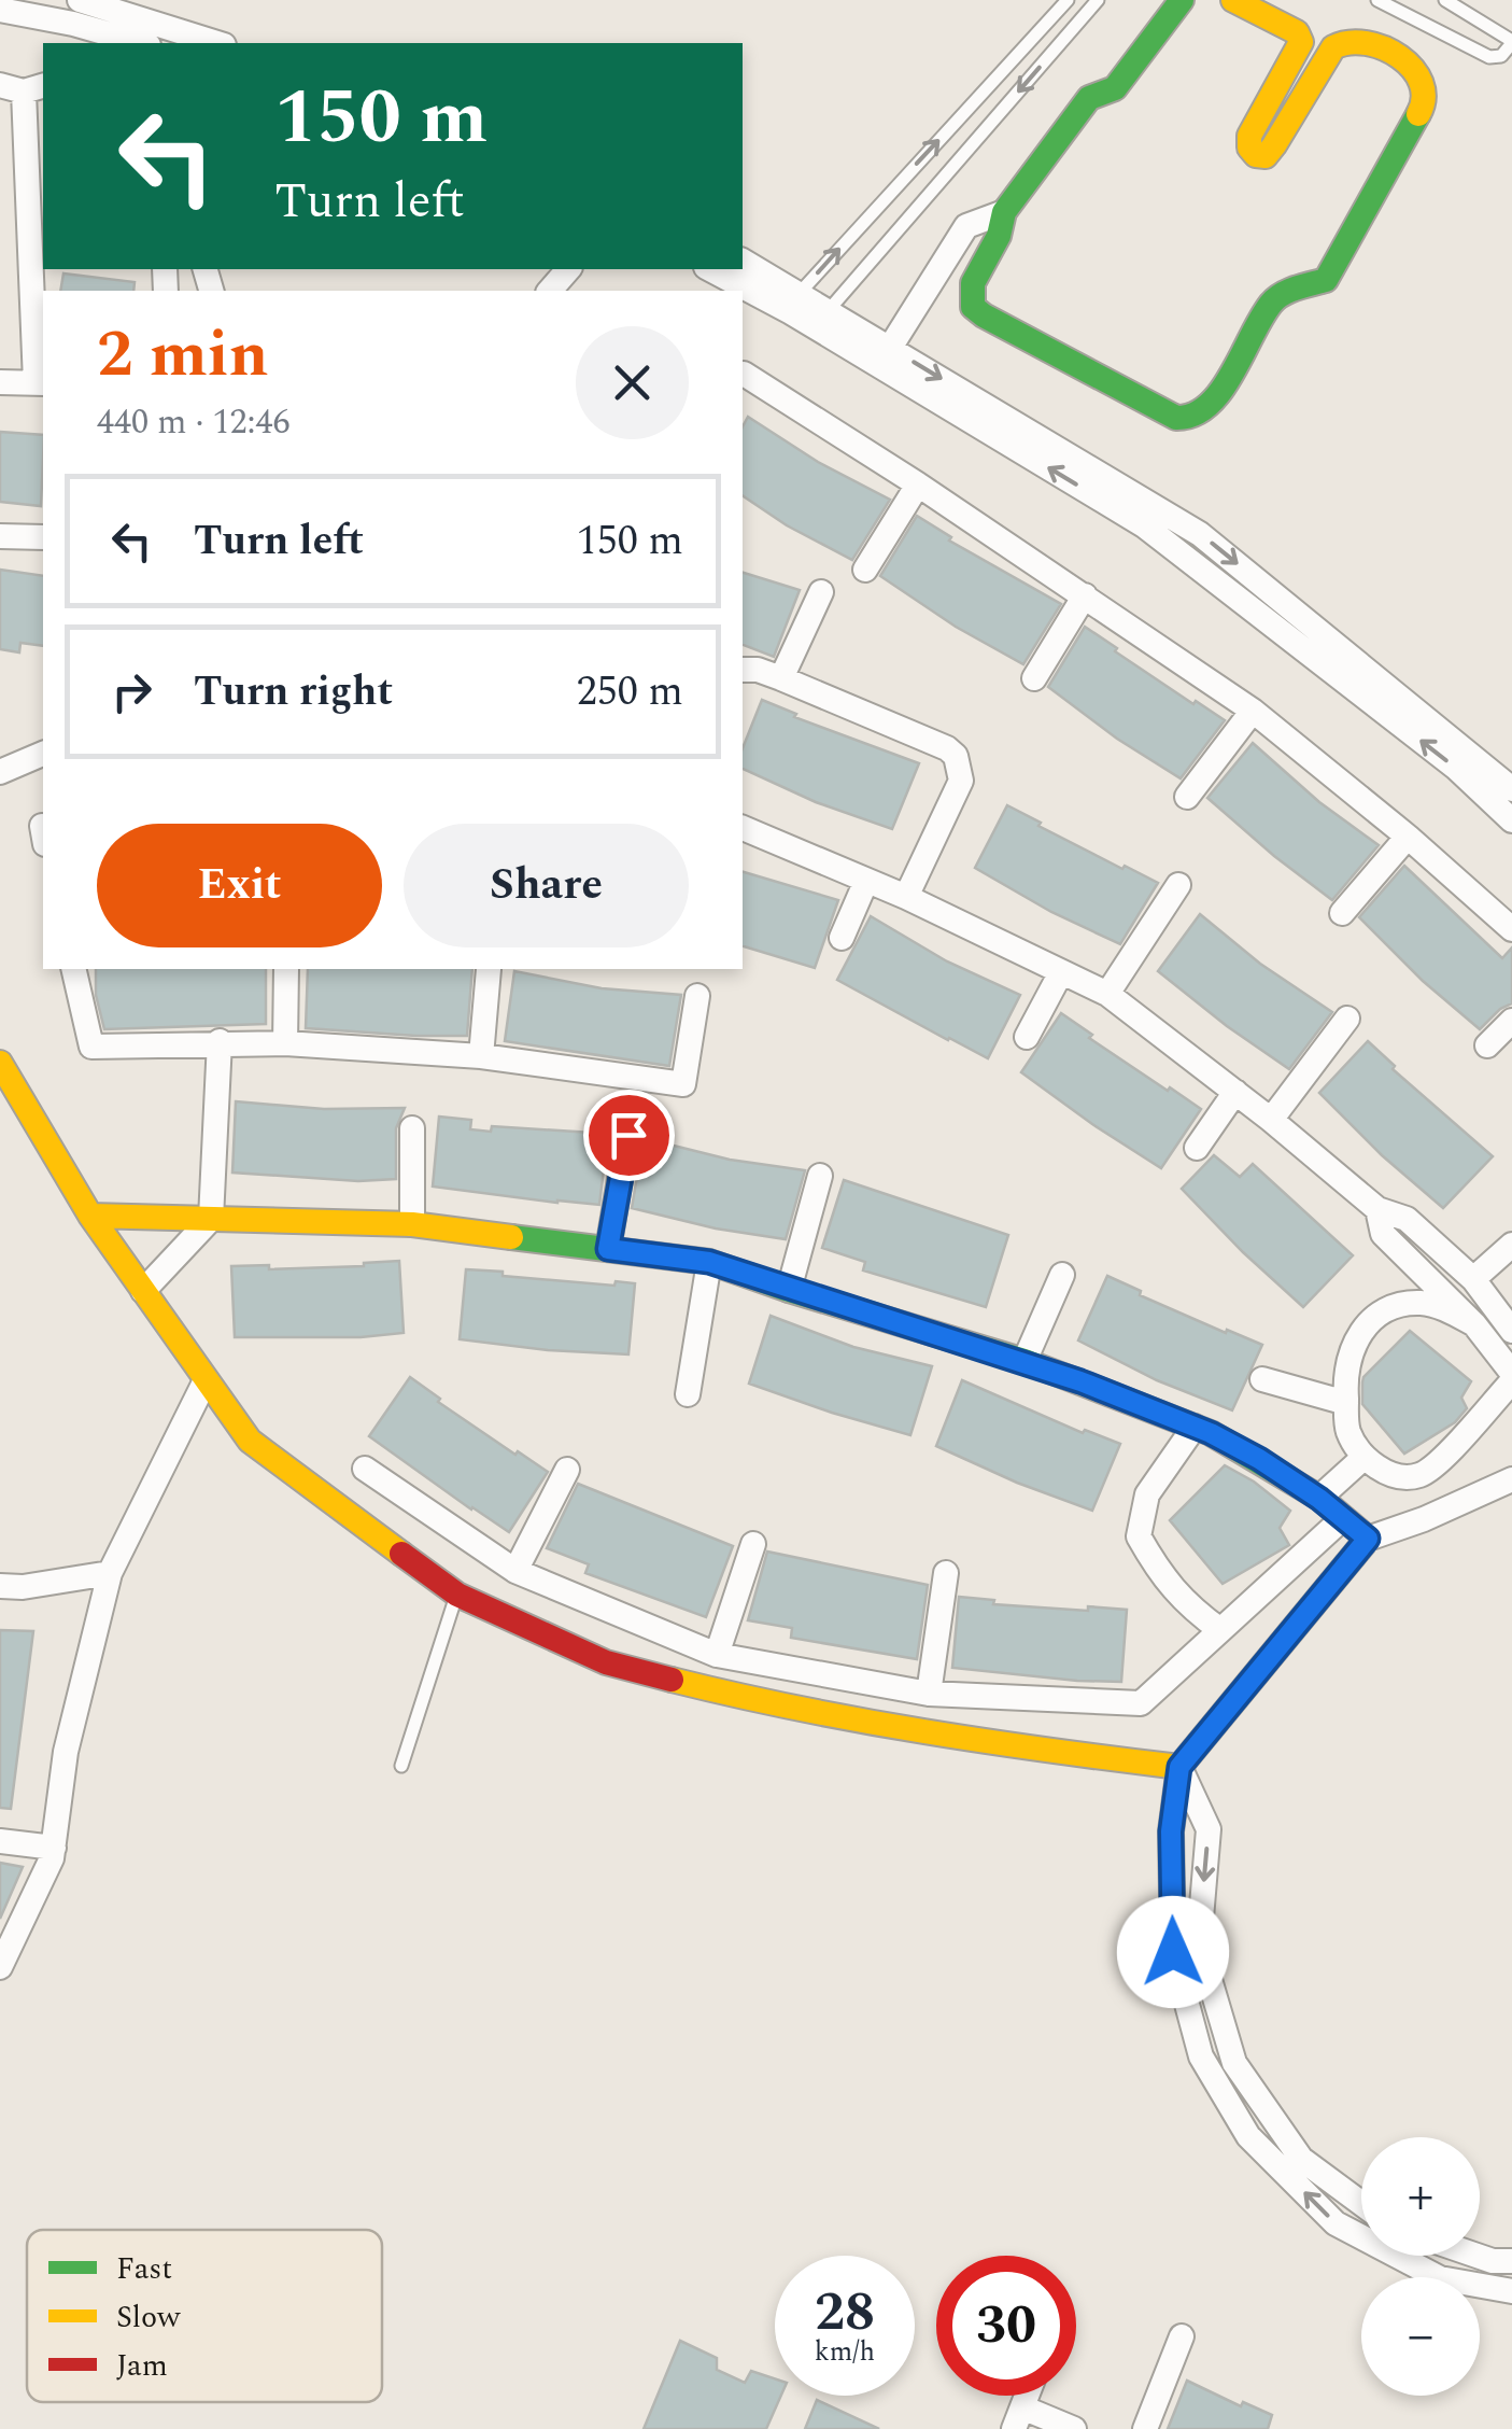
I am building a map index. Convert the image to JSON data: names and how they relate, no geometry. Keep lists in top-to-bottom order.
{
  "legend": ["Fast", "Slow", "Jam"],
  "page": {
    "turn": ["150 m", "Turn left"],
    "heading": ["2 min", "440 m · 12:46"],
    "list": [
      {
        "name": "Turn left",
        "value": "150 m"
      },
      {
        "name": "Turn right",
        "value": "250 m"
      }
    ],
    "buttons": ["Exit", "Share"],
    "map_buttons": ["+", "−"],
    "speed": "28 km/h",
    "limit": "30"
  }
}
